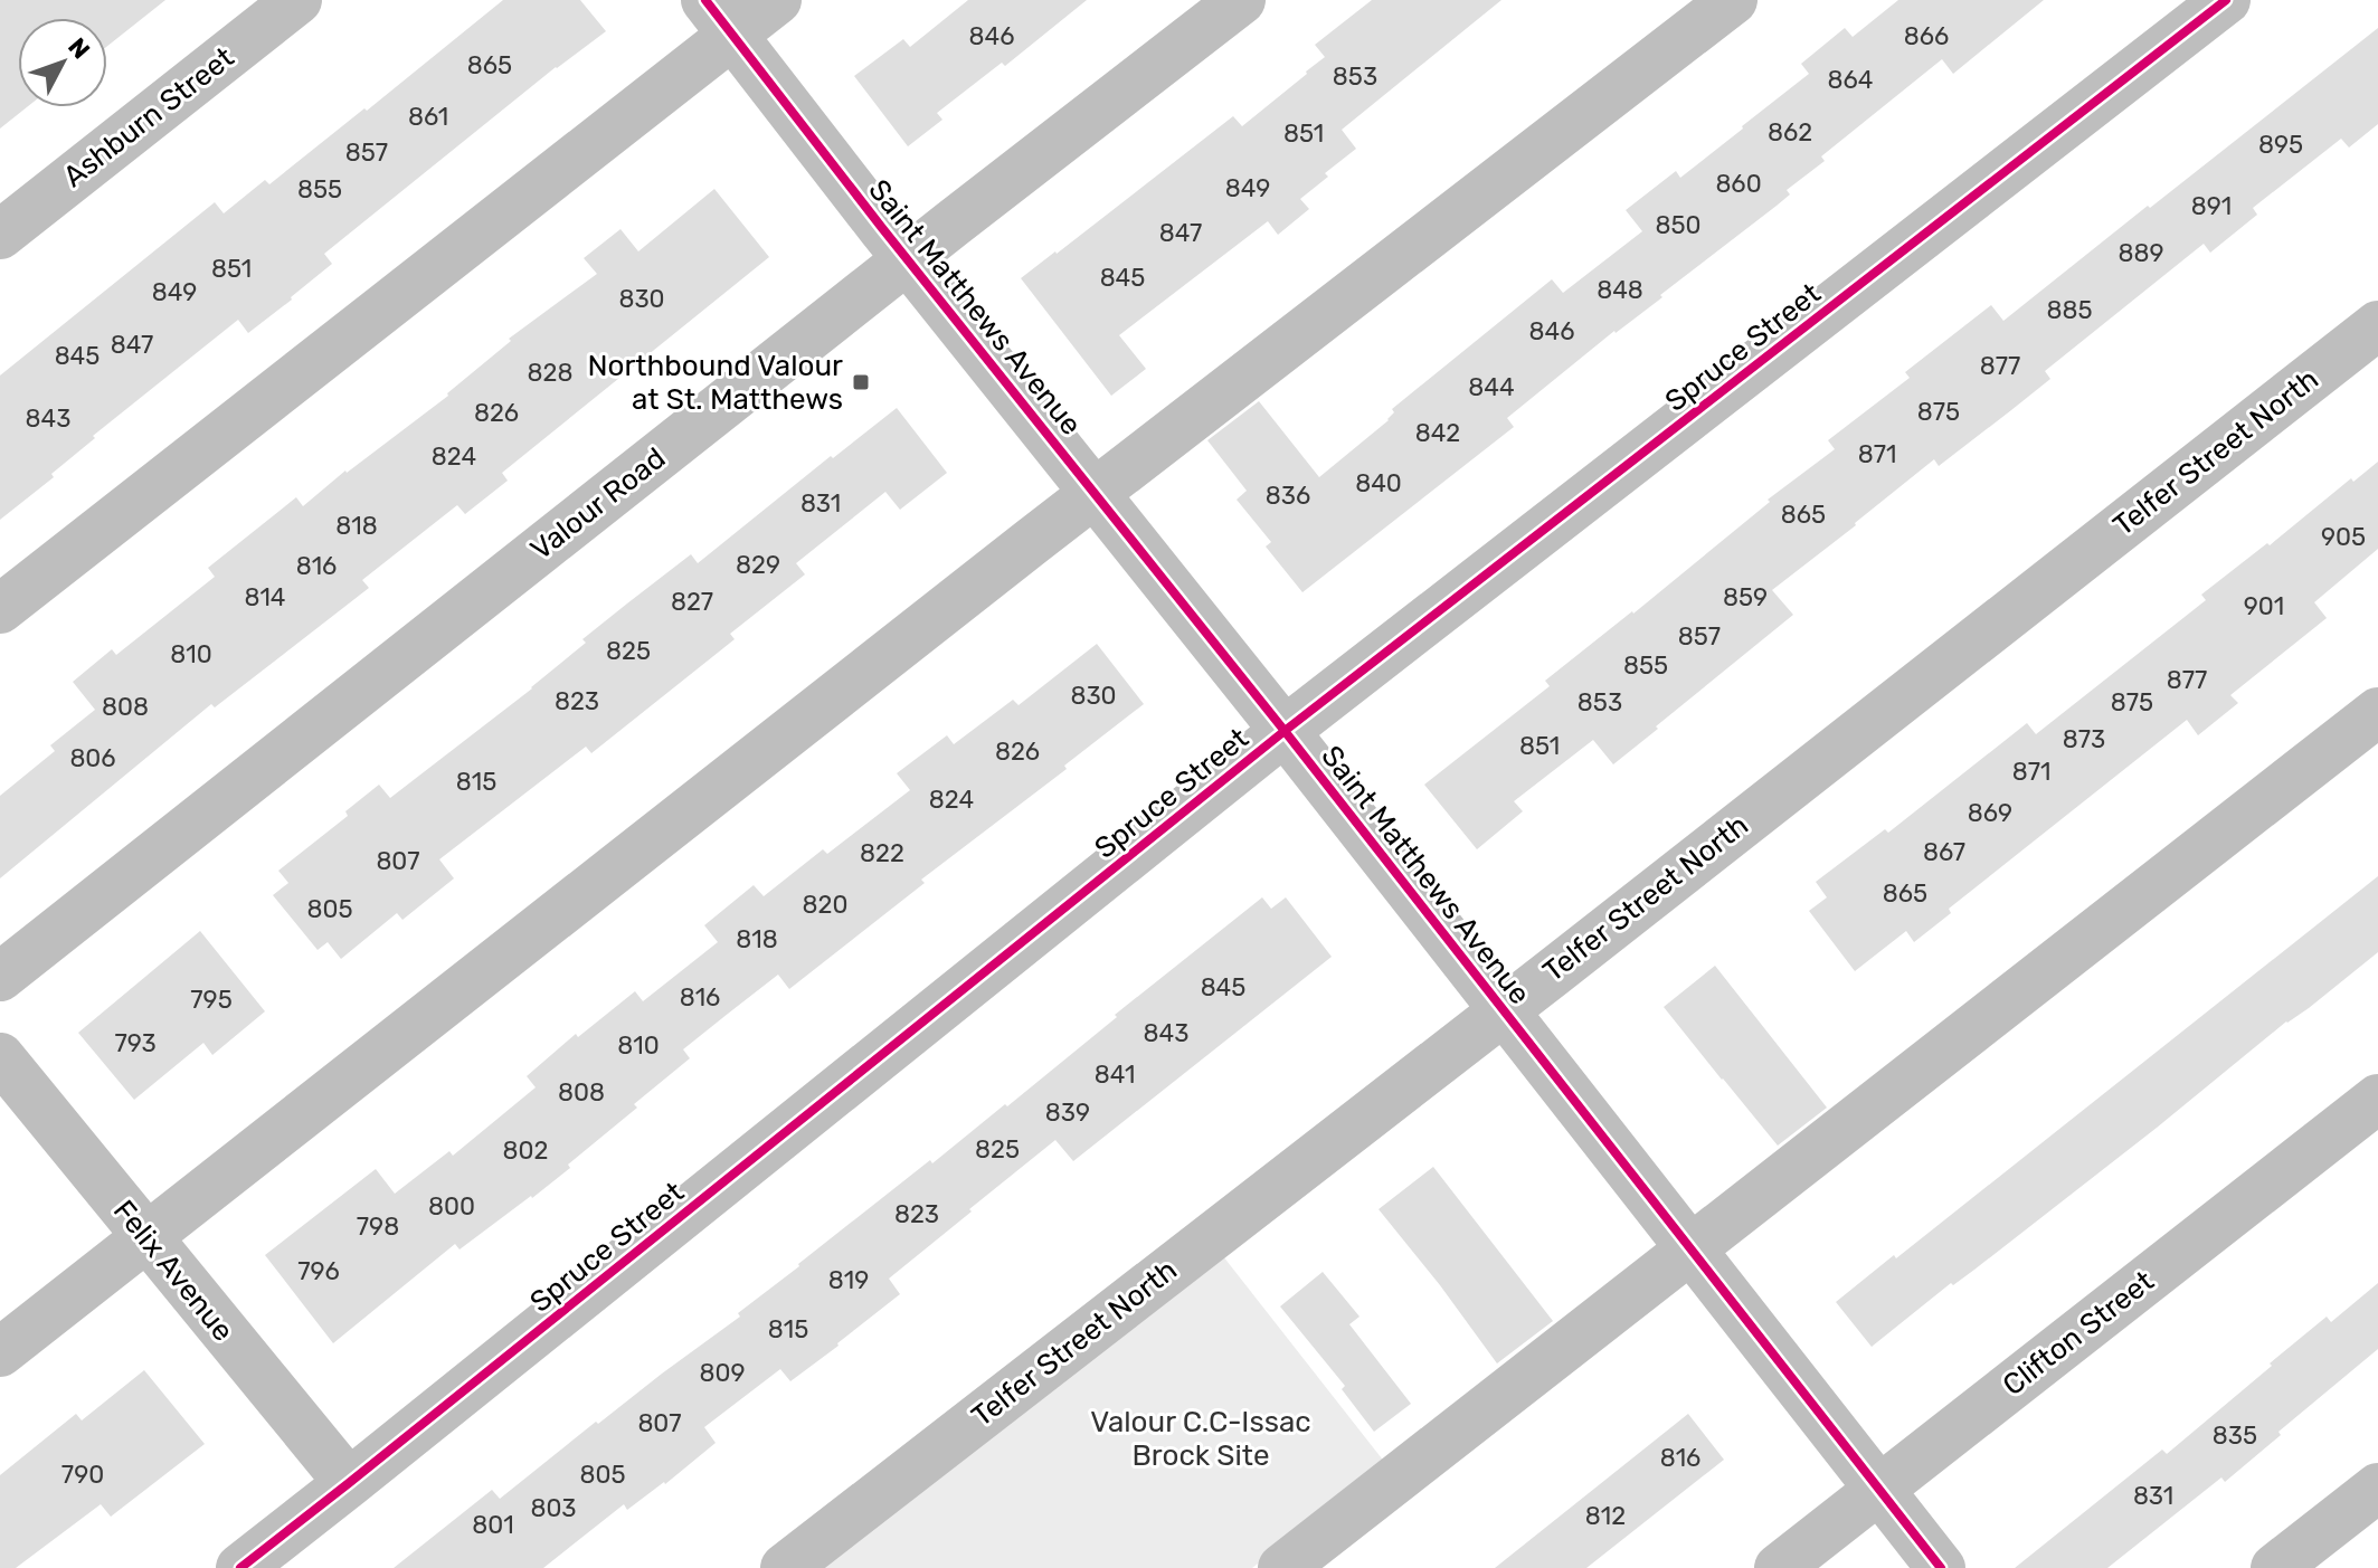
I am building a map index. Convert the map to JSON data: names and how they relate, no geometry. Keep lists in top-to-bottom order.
{
  "streets": {
    "street": [
      "Ashburn Street",
      "Saint Matthews Avenue",
      "Spruce Street",
      "Telfer Street North",
      "Valour Road",
      "Felix Avenue",
      "Clifton Street"
    ]
  },
  "crossings": [
    ["Saint Matthews Avenue", "Spruce Street"],
    ["Saint Matthews Avenue", "Telfer Street North"],
    ["Saint Matthews Avenue", "Valour Road"],
    ["Saint Matthews Avenue", "Clifton Street"],
    ["Spruce Street", "Felix Avenue"]
  ],
  "parks": ["Valour C.C-Issac Brock Site"],
  "places": {
    "transit": ["Northbound Valour at St. Matthews"]
  },
  "house_numbers": [
    "846",
    "866",
    "865",
    "853",
    "864",
    "861",
    "862",
    "851",
    "895",
    "857",
    "860",
    "849",
    "855",
    "891",
    "850",
    "847",
    "889",
    "851",
    "845",
    "848",
    "849",
    "830",
    "885",
    "846",
    "847",
    "845",
    "877",
    "828",
    "844",
    "875",
    "826",
    "843",
    "842",
    "871",
    "824",
    "840",
    "836",
    "831",
    "865",
    "818",
    "905",
    "829",
    "816",
    "814",
    "859",
    "827",
    "901",
    "857",
    "825",
    "810",
    "855",
    "877",
    "830",
    "823",
    "853",
    "875",
    "808",
    "873",
    "851",
    "826",
    "806",
    "871",
    "815",
    "824",
    "869",
    "867",
    "822",
    "807",
    "865",
    "820",
    "805",
    "818",
    "845",
    "816",
    "795",
    "843",
    "793",
    "810",
    "841",
    "808",
    "839",
    "825",
    "802",
    "800",
    "823",
    "798",
    "796",
    "819",
    "815",
    "809",
    "807",
    "835",
    "816",
    "790",
    "805",
    "831",
    "803",
    "812",
    "801"
  ],
  "north": "top right"
}
